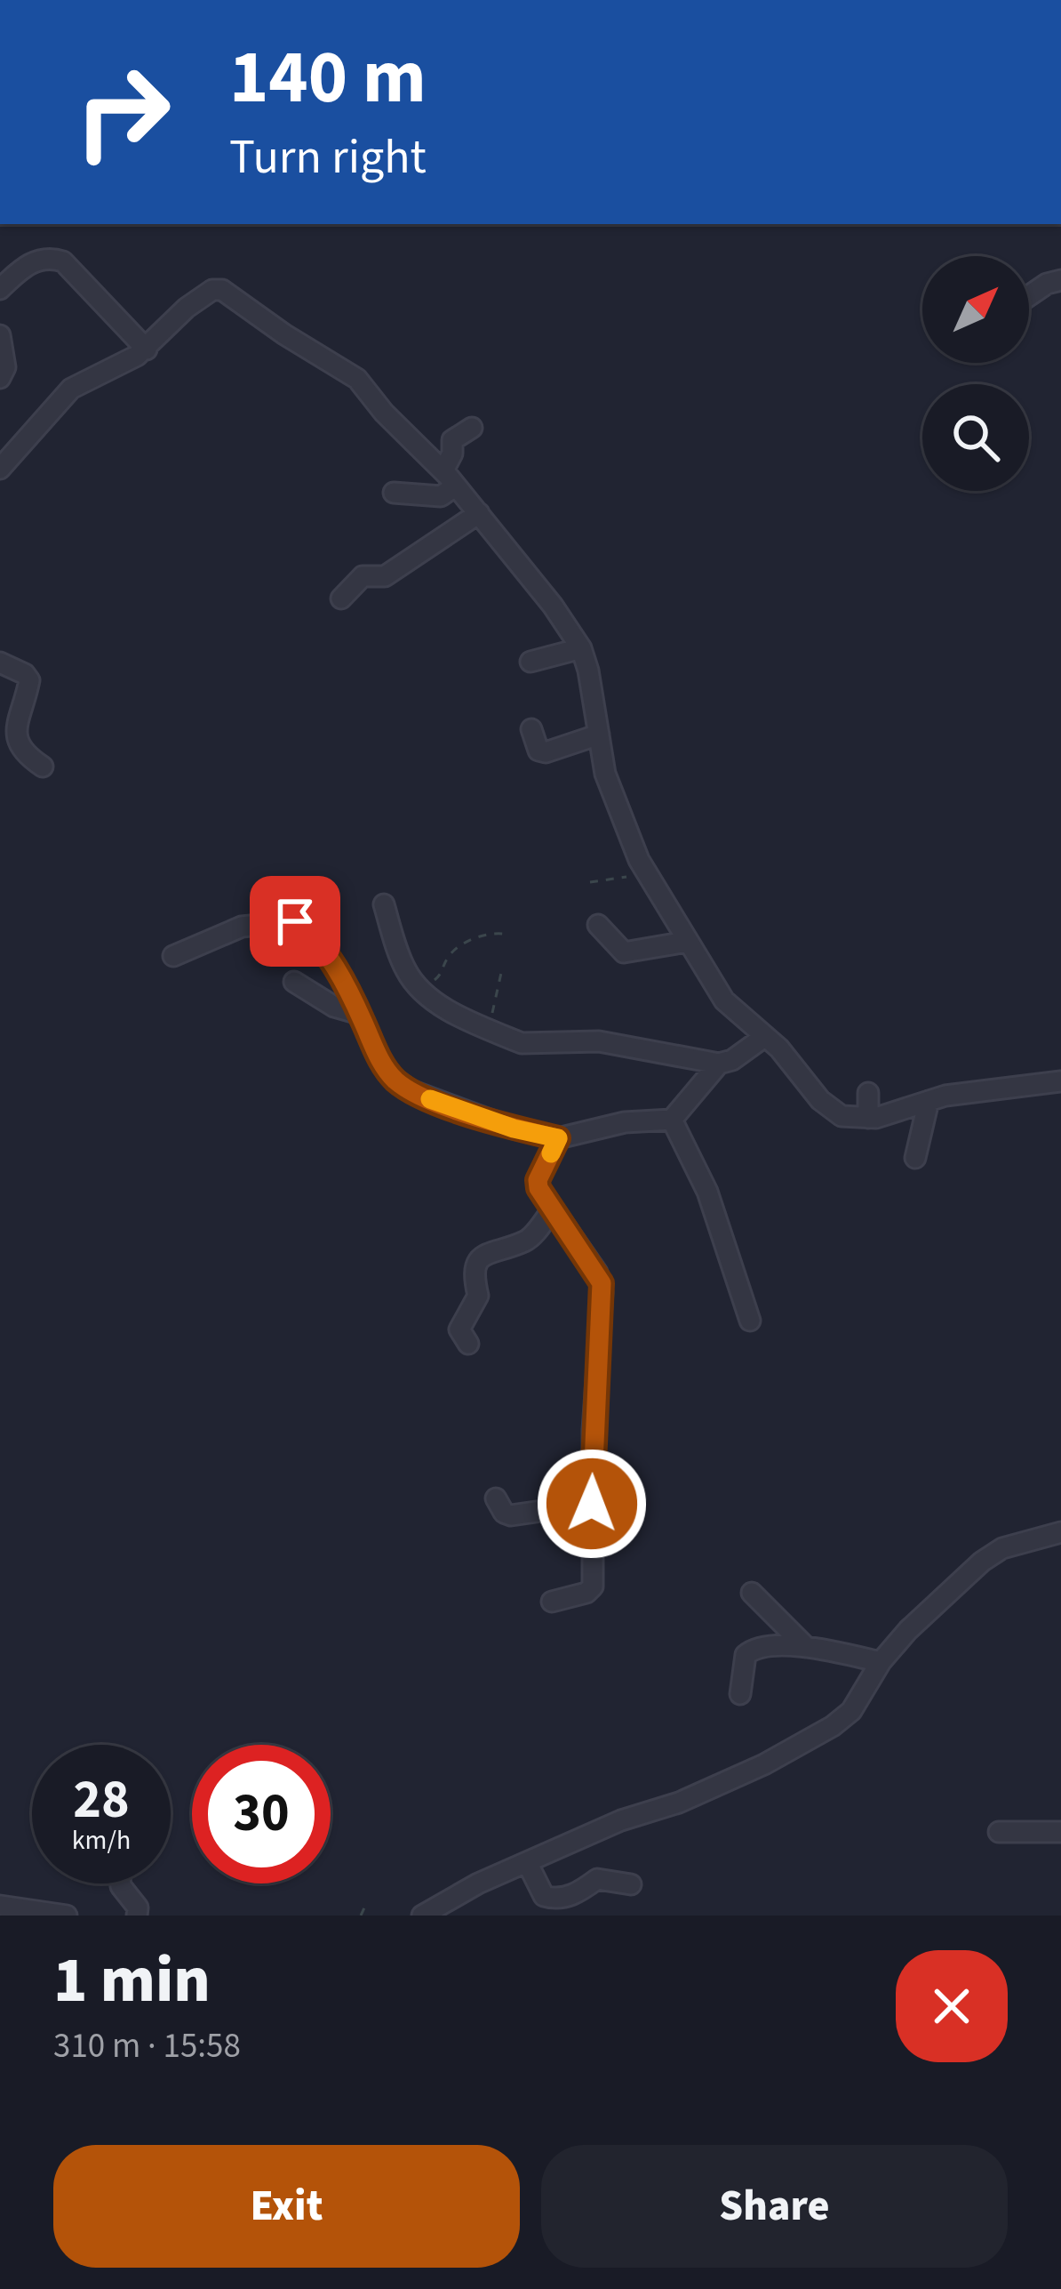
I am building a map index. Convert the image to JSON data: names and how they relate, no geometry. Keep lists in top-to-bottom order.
{
  "north": "top right",
  "page": {
    "turn": ["140 m", "Turn right"],
    "speed": "28 km/h",
    "limit": "30",
    "heading": ["1 min", "310 m · 15:58"],
    "buttons": ["Exit", "Share"]
  }
}
